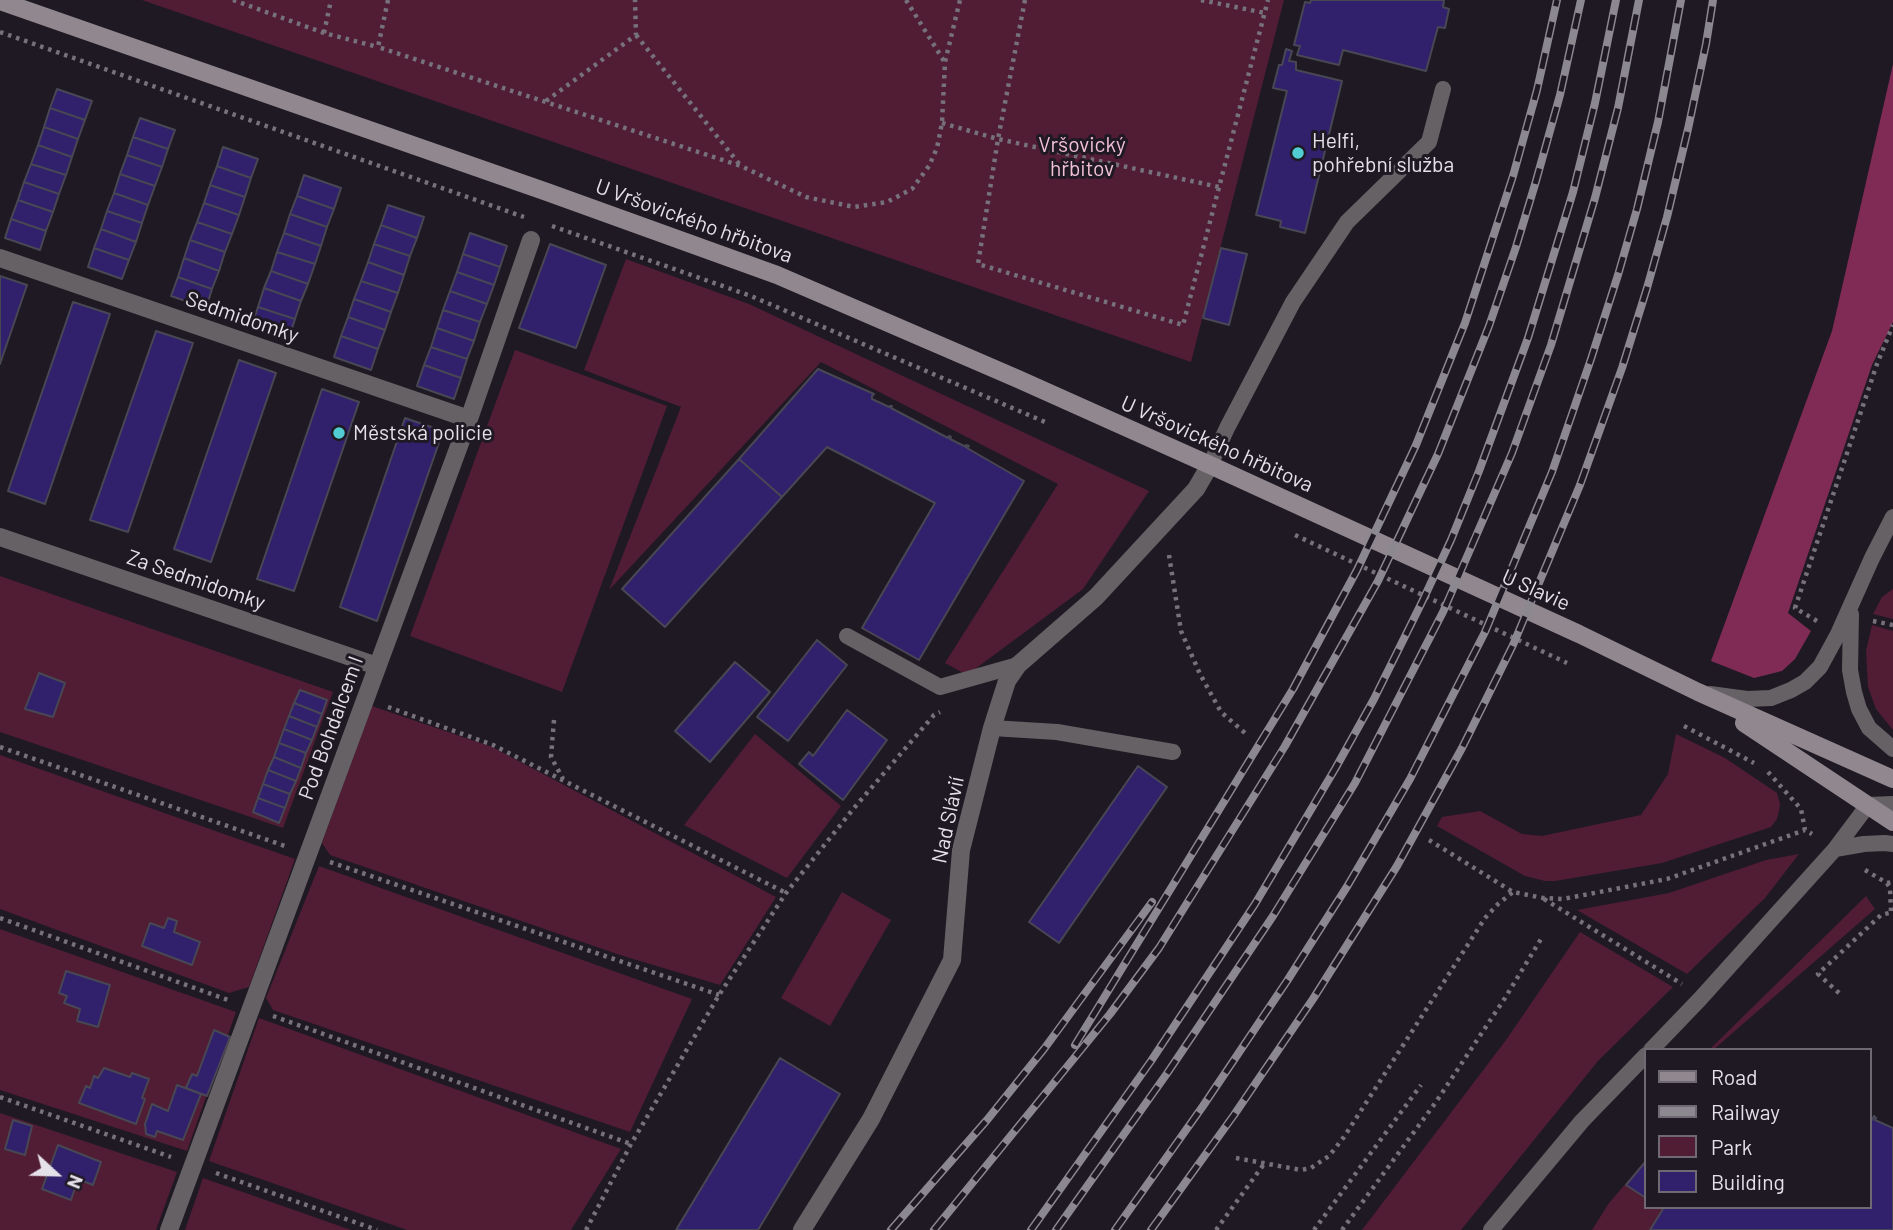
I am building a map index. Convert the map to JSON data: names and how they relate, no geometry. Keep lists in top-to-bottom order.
{
  "streets": {
    "main road": ["U Vršovického hřbitova", "U Slavie"],
    "street": [
      "Sedmidomky",
      "Za Sedmidomky",
      "Pod Bohdalcem I",
      "Nad Slávií"
    ]
  },
  "crossings": [
    ["U Vršovického hřbitova", "U Slavie"],
    ["U Vršovického hřbitova", "Nad Slávií"],
    ["Sedmidomky", "Pod Bohdalcem I"],
    ["Za Sedmidomky", "Pod Bohdalcem I"]
  ],
  "parks": ["Vršovický hřbitov"],
  "places": ["Helfi, pohřební služba", "Městská policie"],
  "legend": [
    "Road",
    "Railway",
    "Park",
    "Building"
  ],
  "north": "right"
}
